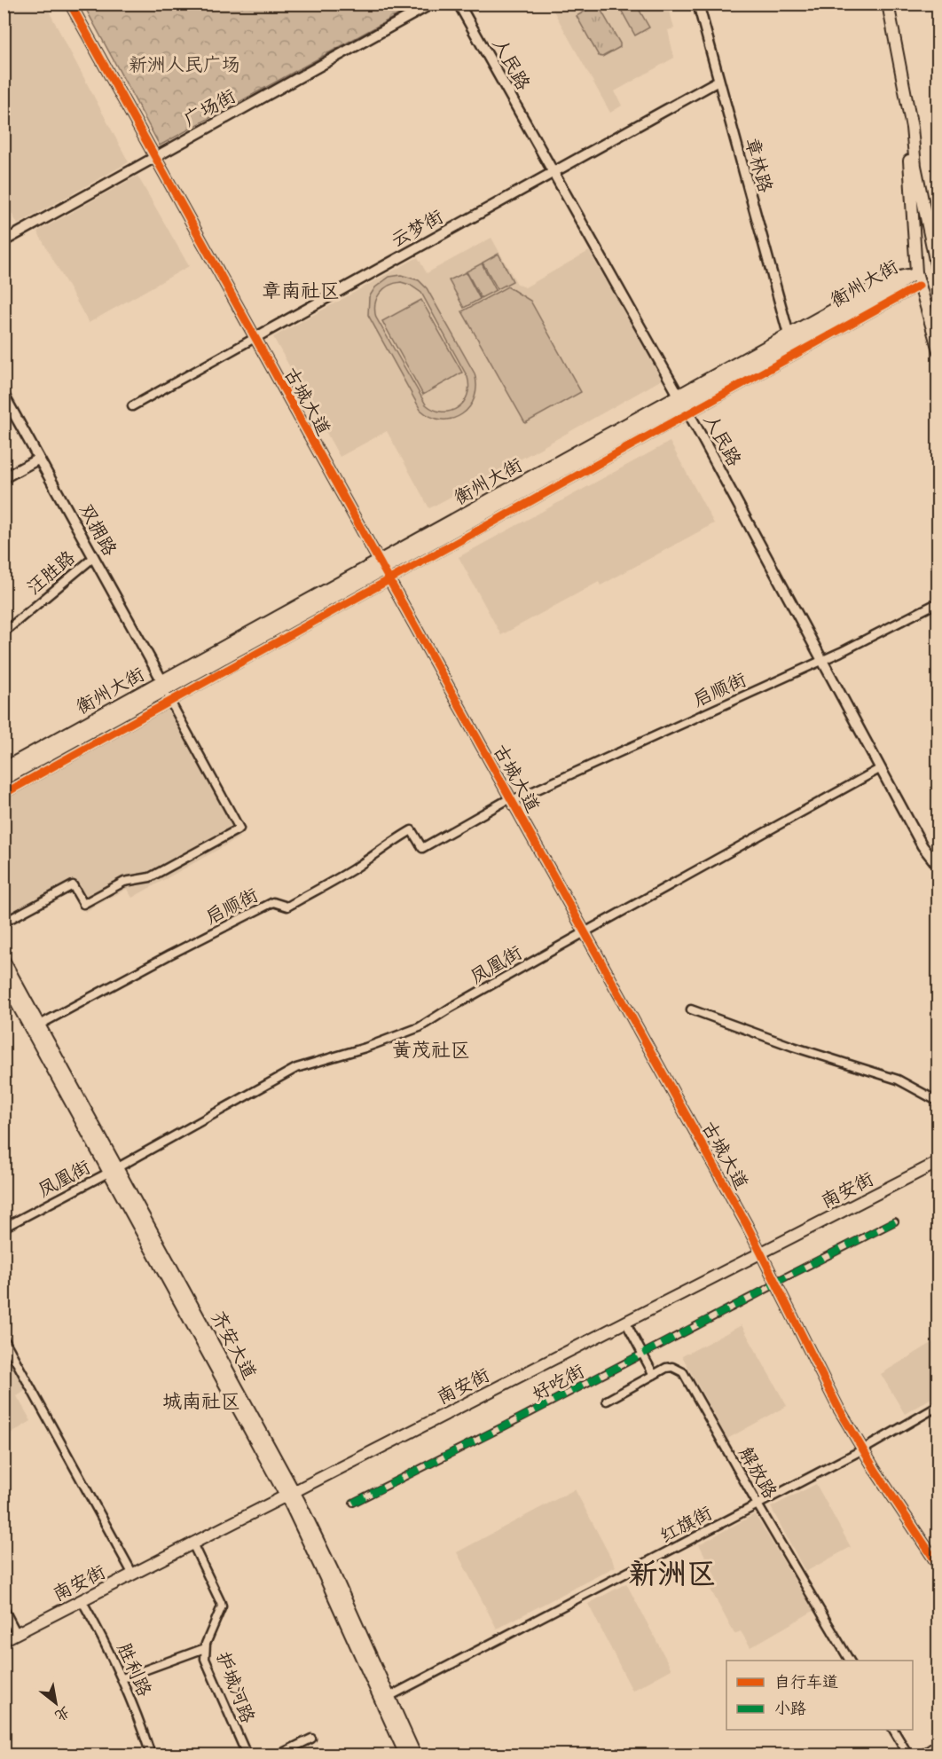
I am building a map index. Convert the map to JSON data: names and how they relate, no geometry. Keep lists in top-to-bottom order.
{
  "streets": {
    "main road": ["衡州大街", "南安街", "齐安大道"],
    "street": [
      "人民路",
      "广场街",
      "章林路",
      "云梦街",
      "古城大道",
      "双拥路",
      "汪胜路",
      "启顺街",
      "凤凰街",
      "好吃街",
      "解放路",
      "红旗街",
      "胜利路",
      "护城河路"
    ]
  },
  "crossings": [
    ["人民路", "云梦街"],
    ["人民路", "衡州大街"],
    ["人民路", "启顺街"],
    ["人民路", "凤凰街"],
    ["广场街", "古城大道"],
    ["章林路", "云梦街"],
    ["章林路", "衡州大街"],
    ["云梦街", "古城大道"],
    ["衡州大街", "古城大道"],
    ["衡州大街", "双拥路"],
    ["古城大道", "启顺街"],
    ["古城大道", "凤凰街"],
    ["古城大道", "南安街"],
    ["古城大道", "好吃街"],
    ["古城大道", "红旗街"],
    ["双拥路", "汪胜路"],
    ["启顺街", "齐安大道"],
    ["凤凰街", "齐安大道"],
    ["南安街", "齐安大道"],
    ["南安街", "胜利路"],
    ["南安街", "护城河路"],
    ["齐安大道", "红旗街"],
    ["解放路", "红旗街"]
  ],
  "districts": [
    "章南社区",
    "黄茂社区",
    "城南社区",
    "新洲区"
  ],
  "parks": ["新洲人民广场"],
  "legend": ["自行车道", "小路"],
  "north": "bottom right"
}
